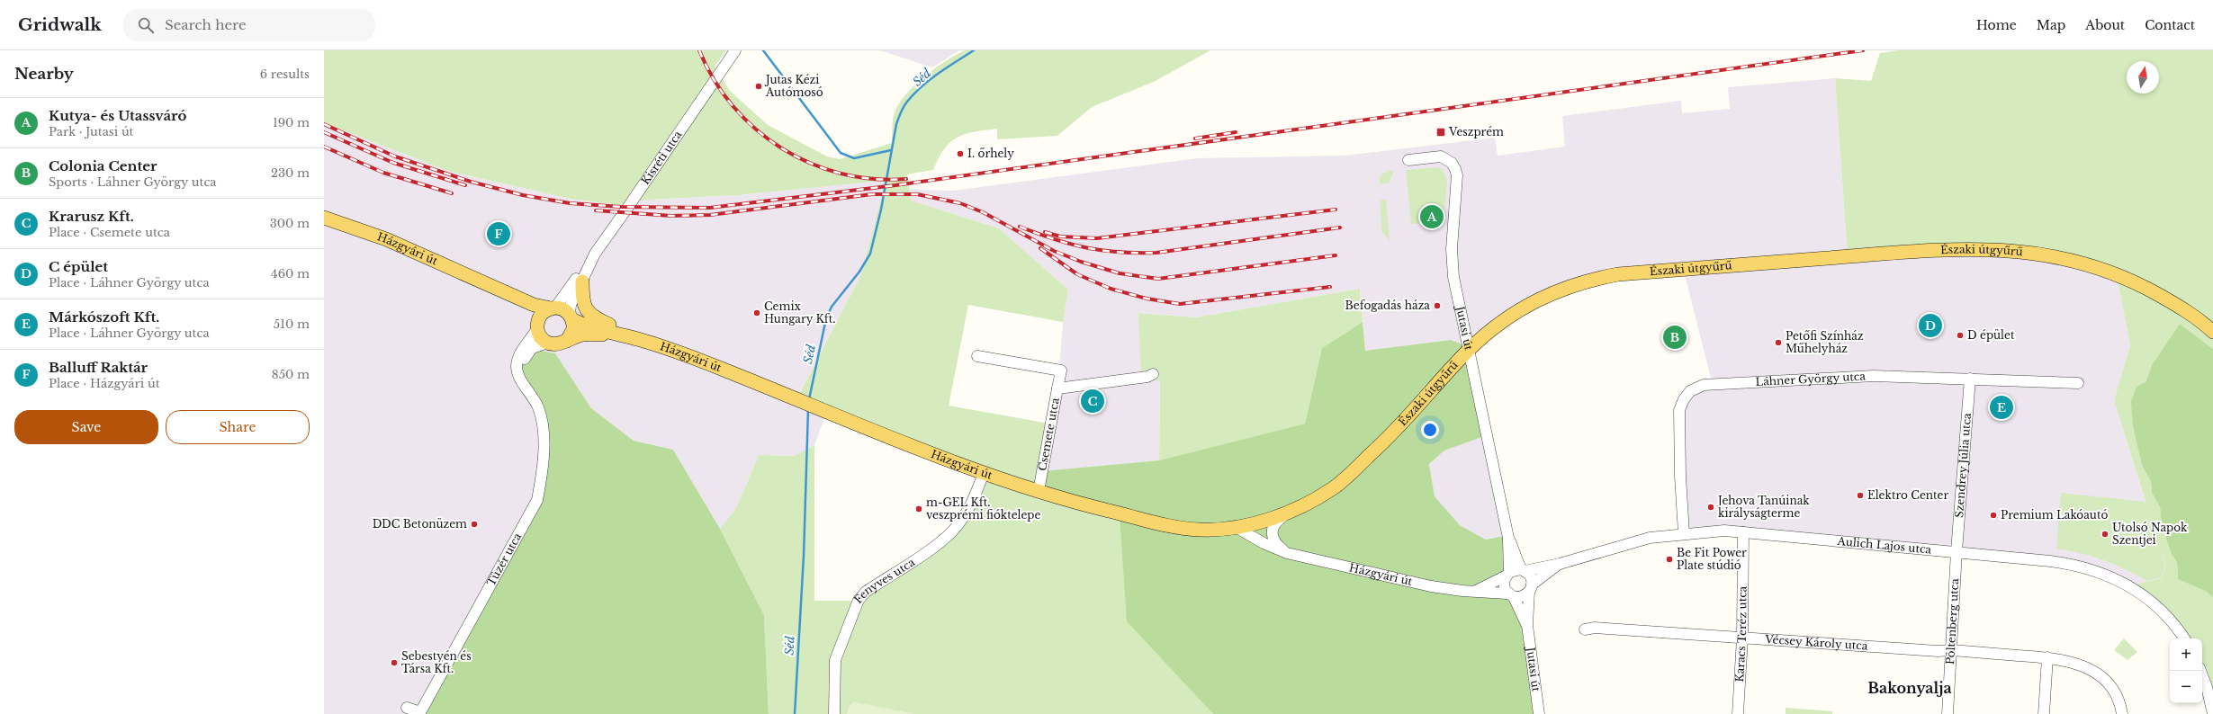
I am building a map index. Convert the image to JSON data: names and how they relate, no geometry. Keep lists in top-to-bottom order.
{
  "streets": {
    "main road": ["Házgyári út", "Északi útgyűrű"],
    "street": [
      "Kisréti utca",
      "Jutasi út",
      "Láhner György utca",
      "Csemete utca",
      "Szendrey Júlia utca",
      "Aulich Lajos utca",
      "Tüzér utca",
      "Fenyves utca",
      "Pöltenberg utca",
      "Karacs Teréz utca",
      "Vécsey Károly utca"
    ]
  },
  "crossings": [
    ["Kisréti utca", "Házgyári út"],
    ["Kisréti utca", "Tüzér utca"],
    ["Házgyári út", "Északi útgyűrű"],
    ["Házgyári út", "Jutasi út"],
    ["Házgyári út", "Csemete utca"],
    ["Házgyári út", "Aulich Lajos utca"],
    ["Házgyári út", "Tüzér utca"],
    ["Házgyári út", "Fenyves utca"],
    ["Északi útgyűrű", "Jutasi út"],
    ["Jutasi út", "Aulich Lajos utca"],
    ["Láhner György utca", "Szendrey Júlia utca"],
    ["Láhner György utca", "Aulich Lajos utca"],
    ["Szendrey Júlia utca", "Aulich Lajos utca"],
    ["Szendrey Júlia utca", "Pöltenberg utca"],
    ["Aulich Lajos utca", "Pöltenberg utca"],
    ["Aulich Lajos utca", "Karacs Teréz utca"],
    ["Pöltenberg utca", "Vécsey Károly utca"],
    ["Karacs Teréz utca", "Vécsey Károly utca"]
  ],
  "districts": ["Bakonyalja"],
  "water": ["Séd"],
  "places": {
    "other": [
      "Jutas Kézi Autómosó",
      "I. őrhely",
      "Befogadás háza",
      "Cemix Hungary Kft.",
      "D épület",
      "Petőfi Színház Műhelyház",
      "Elektro Center",
      "Jehova Tanúinak királyságterme",
      "m-GEL Kft. veszprémi fióktelepe",
      "Premium Lakóautó",
      "DDC Betonüzem",
      "Utolsó Napok Szentjei",
      "Be Fit Power Plate stúdió",
      "Sebestyén és Társa Kft."
    ],
    "transit": ["Veszprém"]
  },
  "north": "top",
  "page": {
    "header": "Gridwalk",
    "search": "Search here",
    "nav": [
      "Home",
      "Map",
      "About",
      "Contact"
    ],
    "heading": ["Nearby", "6 results"],
    "list": [
      {
        "mark": "A",
        "name": "Kutya- és Utassváró",
        "note": "Park · Jutasi út",
        "value": "190 m"
      },
      {
        "mark": "B",
        "name": "Colonia Center",
        "note": "Sports · Láhner György utca",
        "value": "230 m"
      },
      {
        "mark": "C",
        "name": "Krarusz Kft.",
        "note": "Place · Csemete utca",
        "value": "300 m"
      },
      {
        "mark": "D",
        "name": "C épület",
        "note": "Place · Láhner György utca",
        "value": "460 m"
      },
      {
        "mark": "E",
        "name": "Márkószoft Kft.",
        "note": "Place · Láhner György utca",
        "value": "510 m"
      },
      {
        "mark": "F",
        "name": "Balluff Raktár",
        "note": "Place · Házgyári út",
        "value": "850 m"
      }
    ],
    "pins": [
      "A",
      "F",
      "D",
      "B",
      "C",
      "E"
    ],
    "buttons": ["Save", "Share"],
    "map_buttons": ["+", "−"]
  }
}
